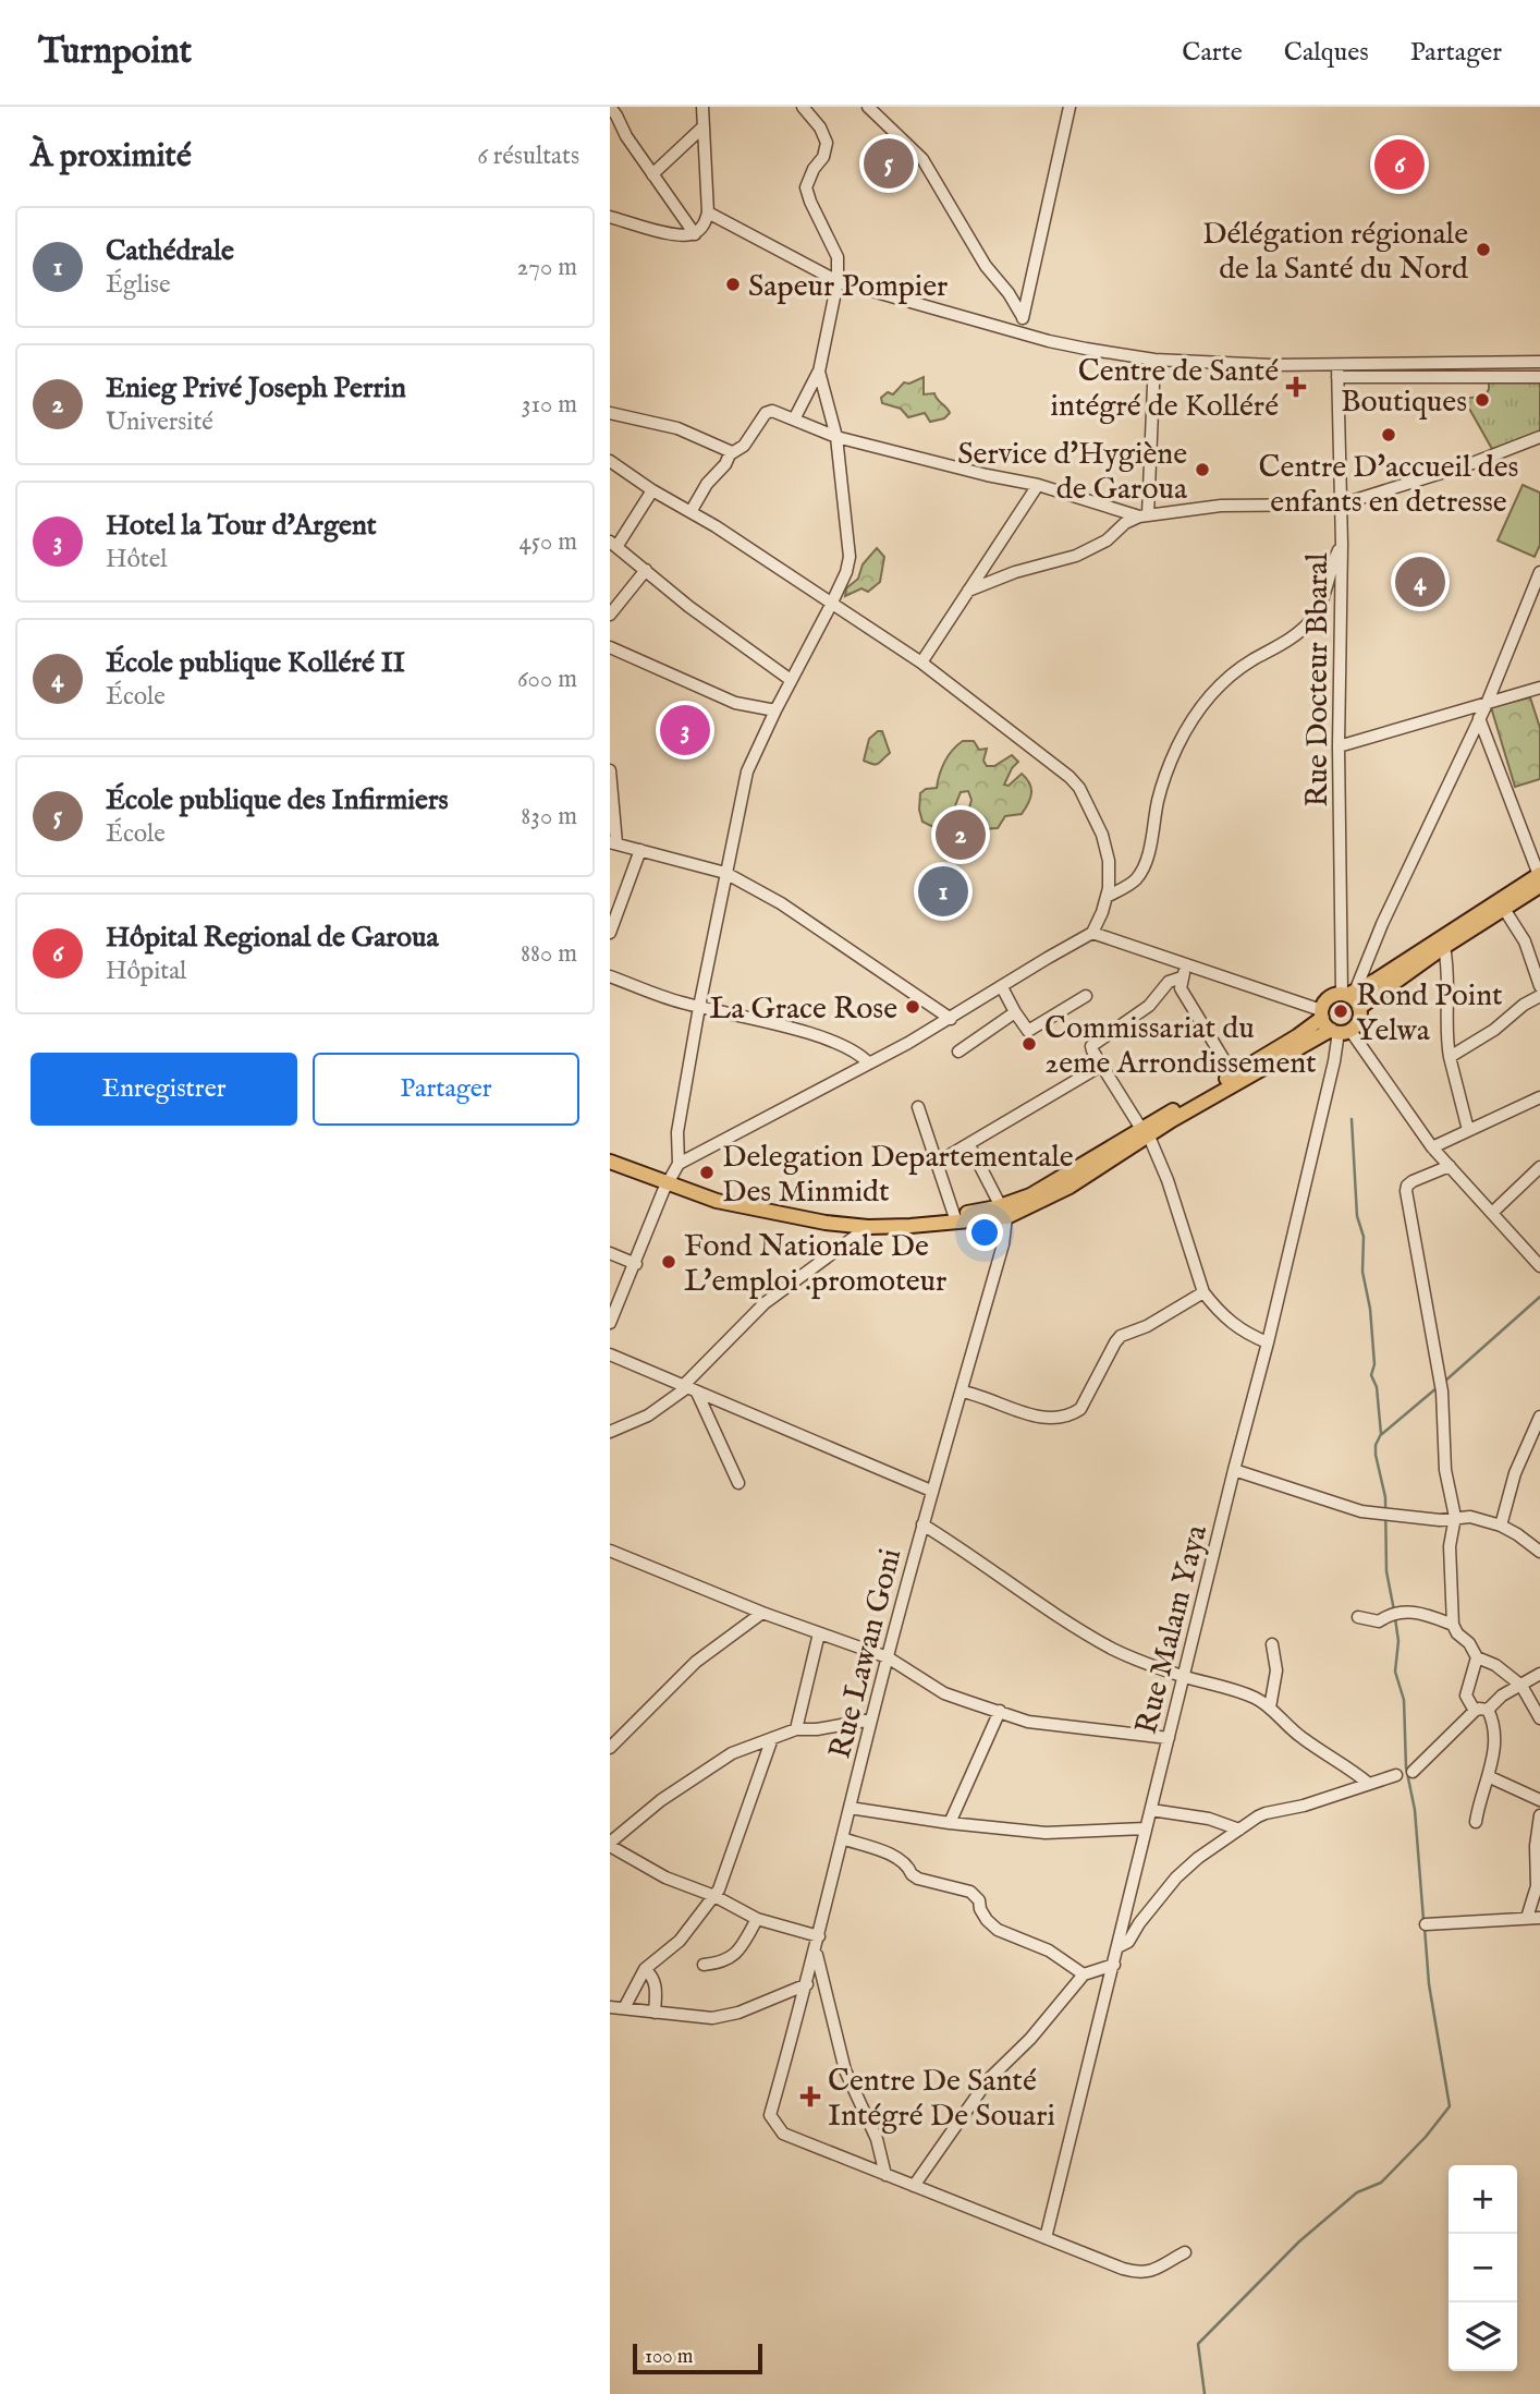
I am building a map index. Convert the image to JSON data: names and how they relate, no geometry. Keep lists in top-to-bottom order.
{
  "streets": {
    "street": ["Rue Docteur Bbaral", "Rue Malam Yaya", "Rue Lawan Goni"]
  },
  "places": {
    "other": [
      "Délégation régionale de la Santé du Nord",
      "Sapeur Pompier",
      "Boutiques",
      "Centre D'accueil des enfants en detresse",
      "Service d'Hygiène de Garoua",
      "La Grace Rose",
      "Rond Point Yelwa",
      "Commissariat du 2eme Arrondissement",
      "Delegation Departementale Des Minmidt",
      "Fond Nationale De L'emploi .promoteur"
    ],
    "health": ["Centre de Santé intégré de Kolléré", "Centre De Santé Intégré De Souari"]
  },
  "scale_bar": "100 m",
  "page": {
    "header": "Turnpoint",
    "nav": ["Carte", "Calques", "Partager"],
    "heading": ["À proximité", "6 résultats"],
    "pins": [
      "5",
      "6",
      "4",
      "3",
      "2",
      "1"
    ],
    "list": [
      {
        "mark": "1",
        "name": "Cathédrale",
        "note": "Église",
        "value": "270 m"
      },
      {
        "mark": "2",
        "name": "Enieg Privé Joseph Perrin",
        "note": "Université",
        "value": "310 m"
      },
      {
        "mark": "3",
        "name": "Hotel la Tour d'Argent",
        "note": "Hôtel",
        "value": "450 m"
      },
      {
        "mark": "4",
        "name": "École publique Kolléré II",
        "note": "École",
        "value": "600 m"
      },
      {
        "mark": "5",
        "name": "École publique des Infirmiers",
        "note": "École",
        "value": "830 m"
      },
      {
        "mark": "6",
        "name": "Hôpital Regional de Garoua",
        "note": "Hôpital",
        "value": "880 m"
      }
    ],
    "buttons": ["Enregistrer", "Partager"],
    "map_buttons": ["+", "−"],
    "scale": "100 m"
  }
}
